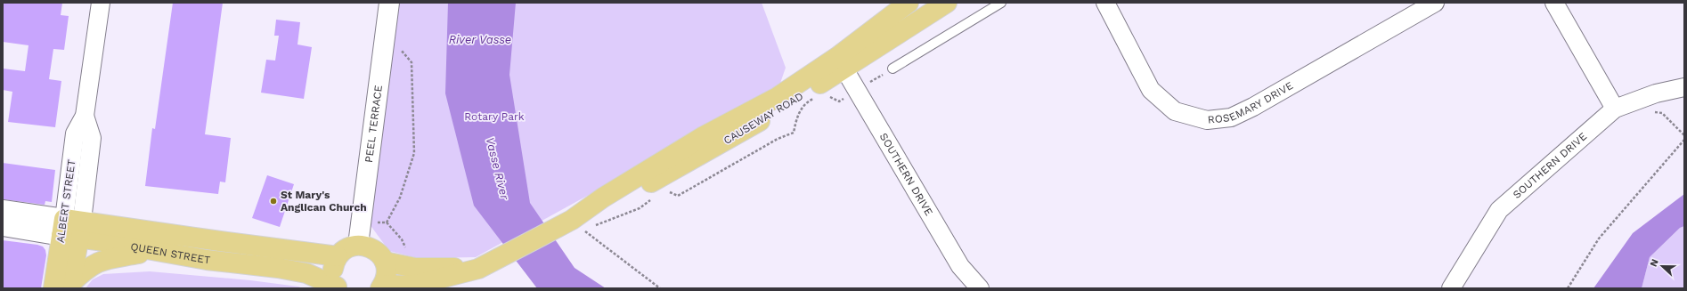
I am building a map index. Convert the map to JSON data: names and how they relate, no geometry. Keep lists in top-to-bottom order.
{
  "streets": {
    "main road": ["CAUSEWAY ROAD", "ALBERT STREET", "QUEEN STREET"],
    "street": ["ROSEMARY DRIVE", "PEEL TERRACE", "SOUTHERN DRIVE"]
  },
  "crossings": [
    ["CAUSEWAY ROAD", "SOUTHERN DRIVE"],
    ["ALBERT STREET", "QUEEN STREET"]
  ],
  "water": ["River Vasse", "Vasse River"],
  "parks": ["Rotary Park"],
  "places": ["St Mary's Anglican Church"],
  "north": "left"
}
